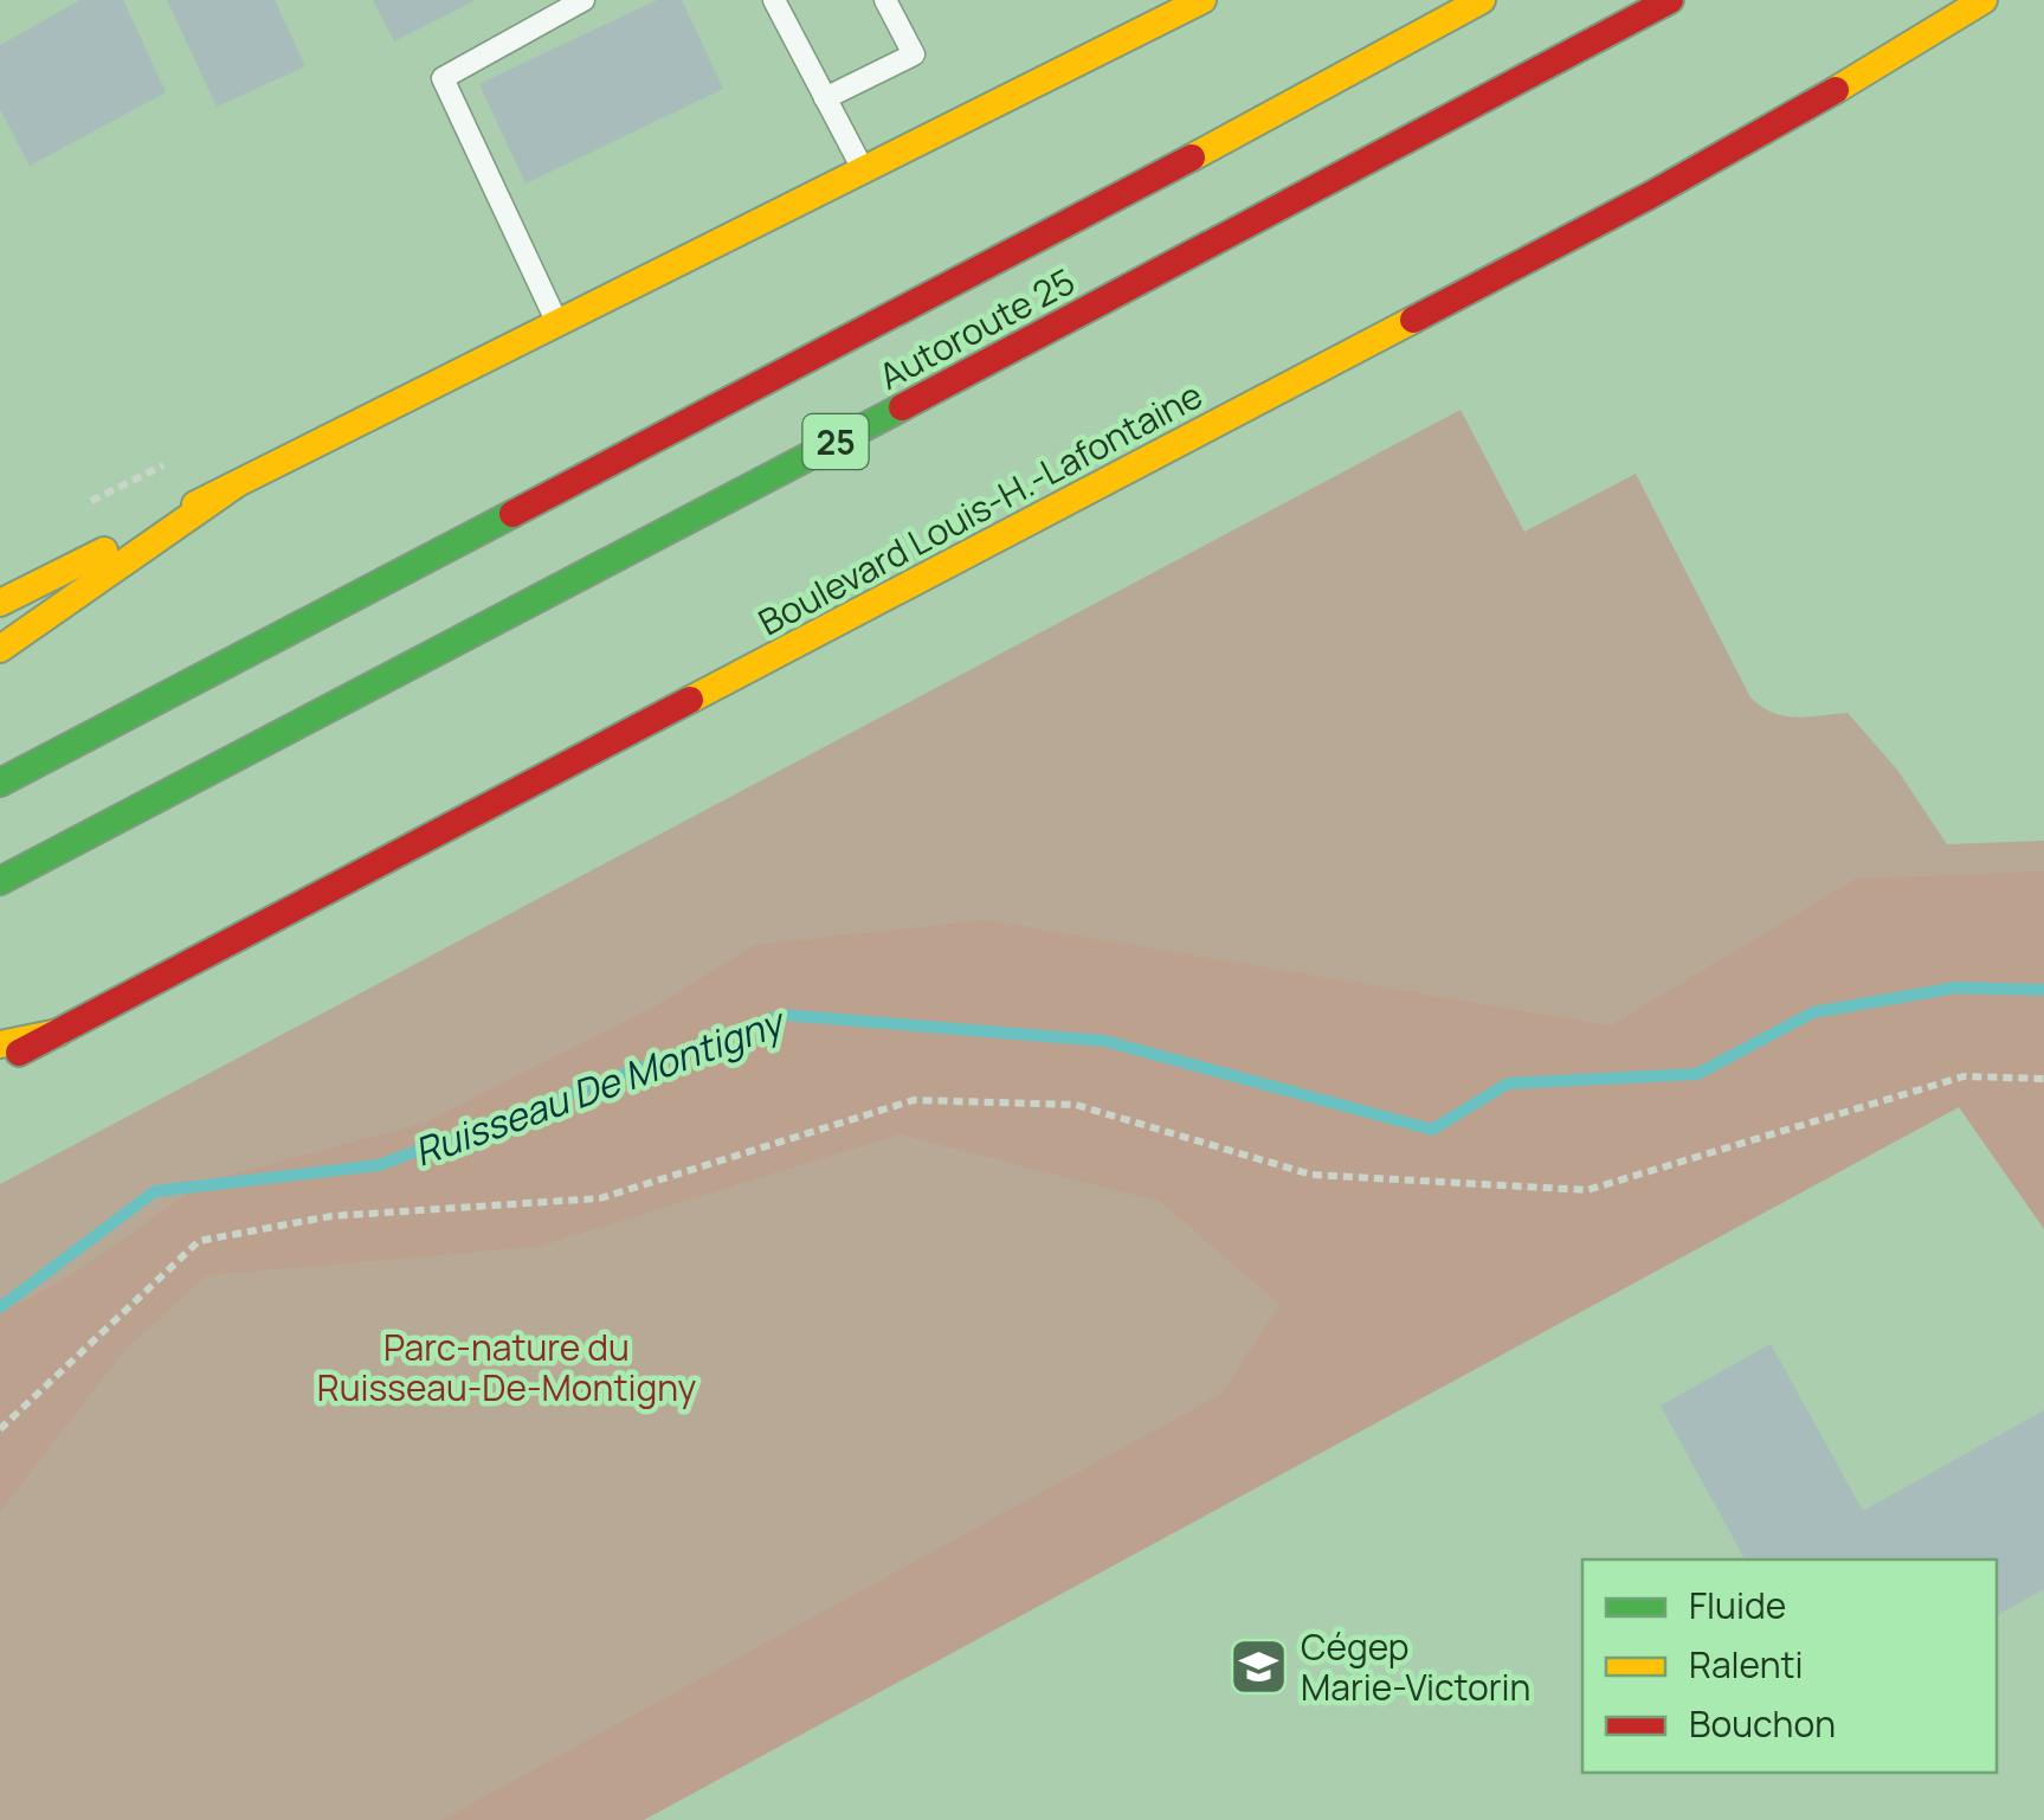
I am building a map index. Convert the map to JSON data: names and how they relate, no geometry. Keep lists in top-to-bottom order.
{
  "streets": {
    "main road": ["Autoroute 25", "25", "Boulevard Louis-H.-Lafontaine"]
  },
  "water": ["Ruisseau De Montigny"],
  "parks": ["Parc-nature du Ruisseau-De-Montigny"],
  "places": {
    "school or university": ["Cégep Marie-Victorin"]
  },
  "legend": ["Fluide", "Ralenti", "Bouchon"]
}
